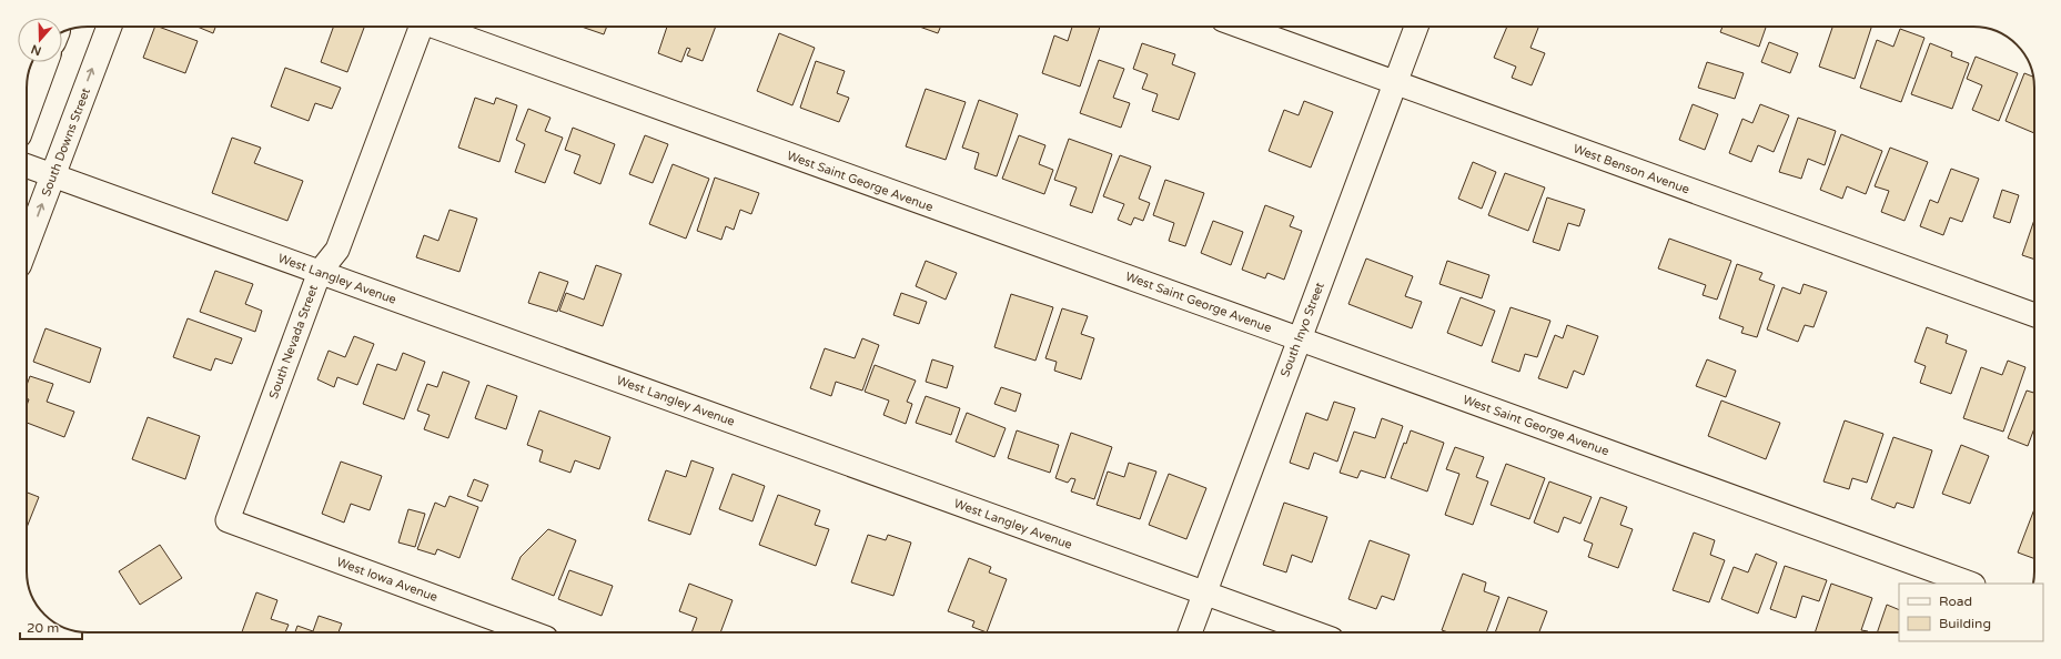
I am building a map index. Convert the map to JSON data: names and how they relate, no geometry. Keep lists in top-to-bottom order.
{
  "streets": {
    "main road": ["South Downs Street"],
    "street": [
      "West Benson Avenue",
      "West Saint George Avenue",
      "West Langley Avenue",
      "South Inyo Street",
      "South Nevada Street",
      "West Iowa Avenue"
    ]
  },
  "crossings": [
    ["South Downs Street", "West Langley Avenue"],
    ["West Benson Avenue", "South Inyo Street"],
    ["West Saint George Avenue", "South Inyo Street"],
    ["West Langley Avenue", "South Inyo Street"],
    ["West Langley Avenue", "South Nevada Street"],
    ["South Nevada Street", "West Iowa Avenue"]
  ],
  "one_way": ["South Downs Street"],
  "legend": ["Road", "Building"],
  "scale_bar": "20 m",
  "north": "bottom"
}
